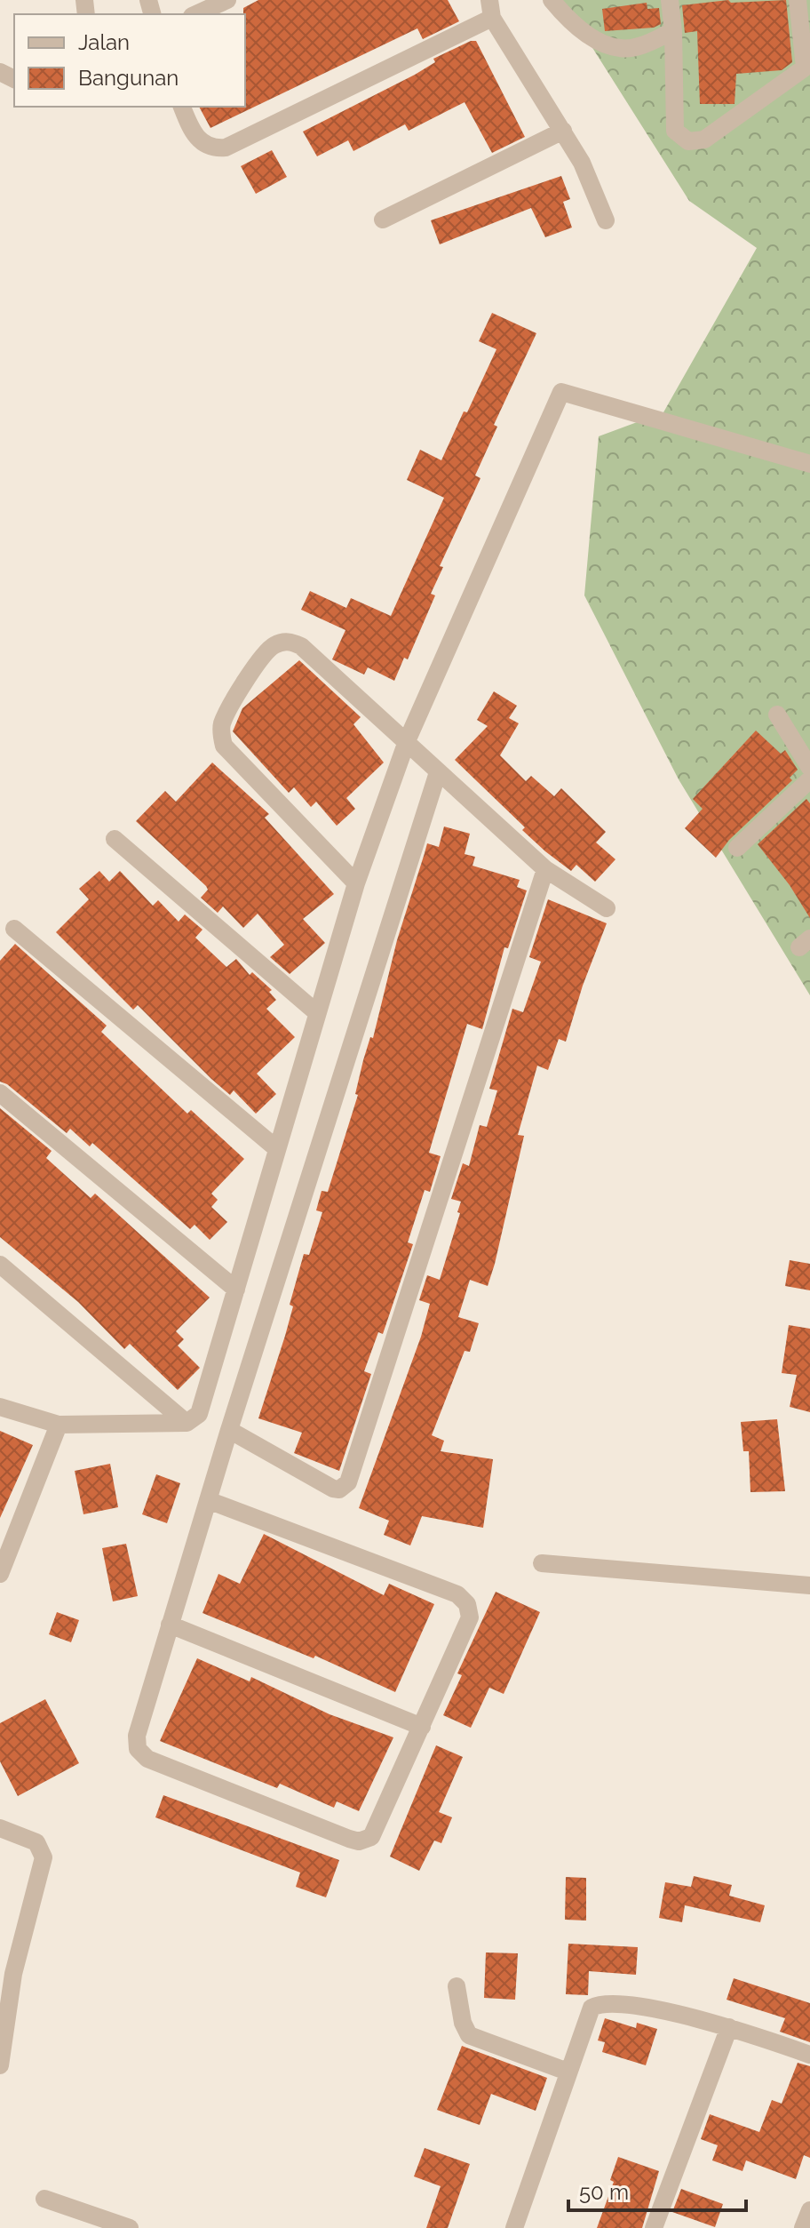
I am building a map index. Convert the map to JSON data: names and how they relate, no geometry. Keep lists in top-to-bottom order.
{
  "legend": ["Jalan", "Bangunan"],
  "scale_bar": "50 m"
}
